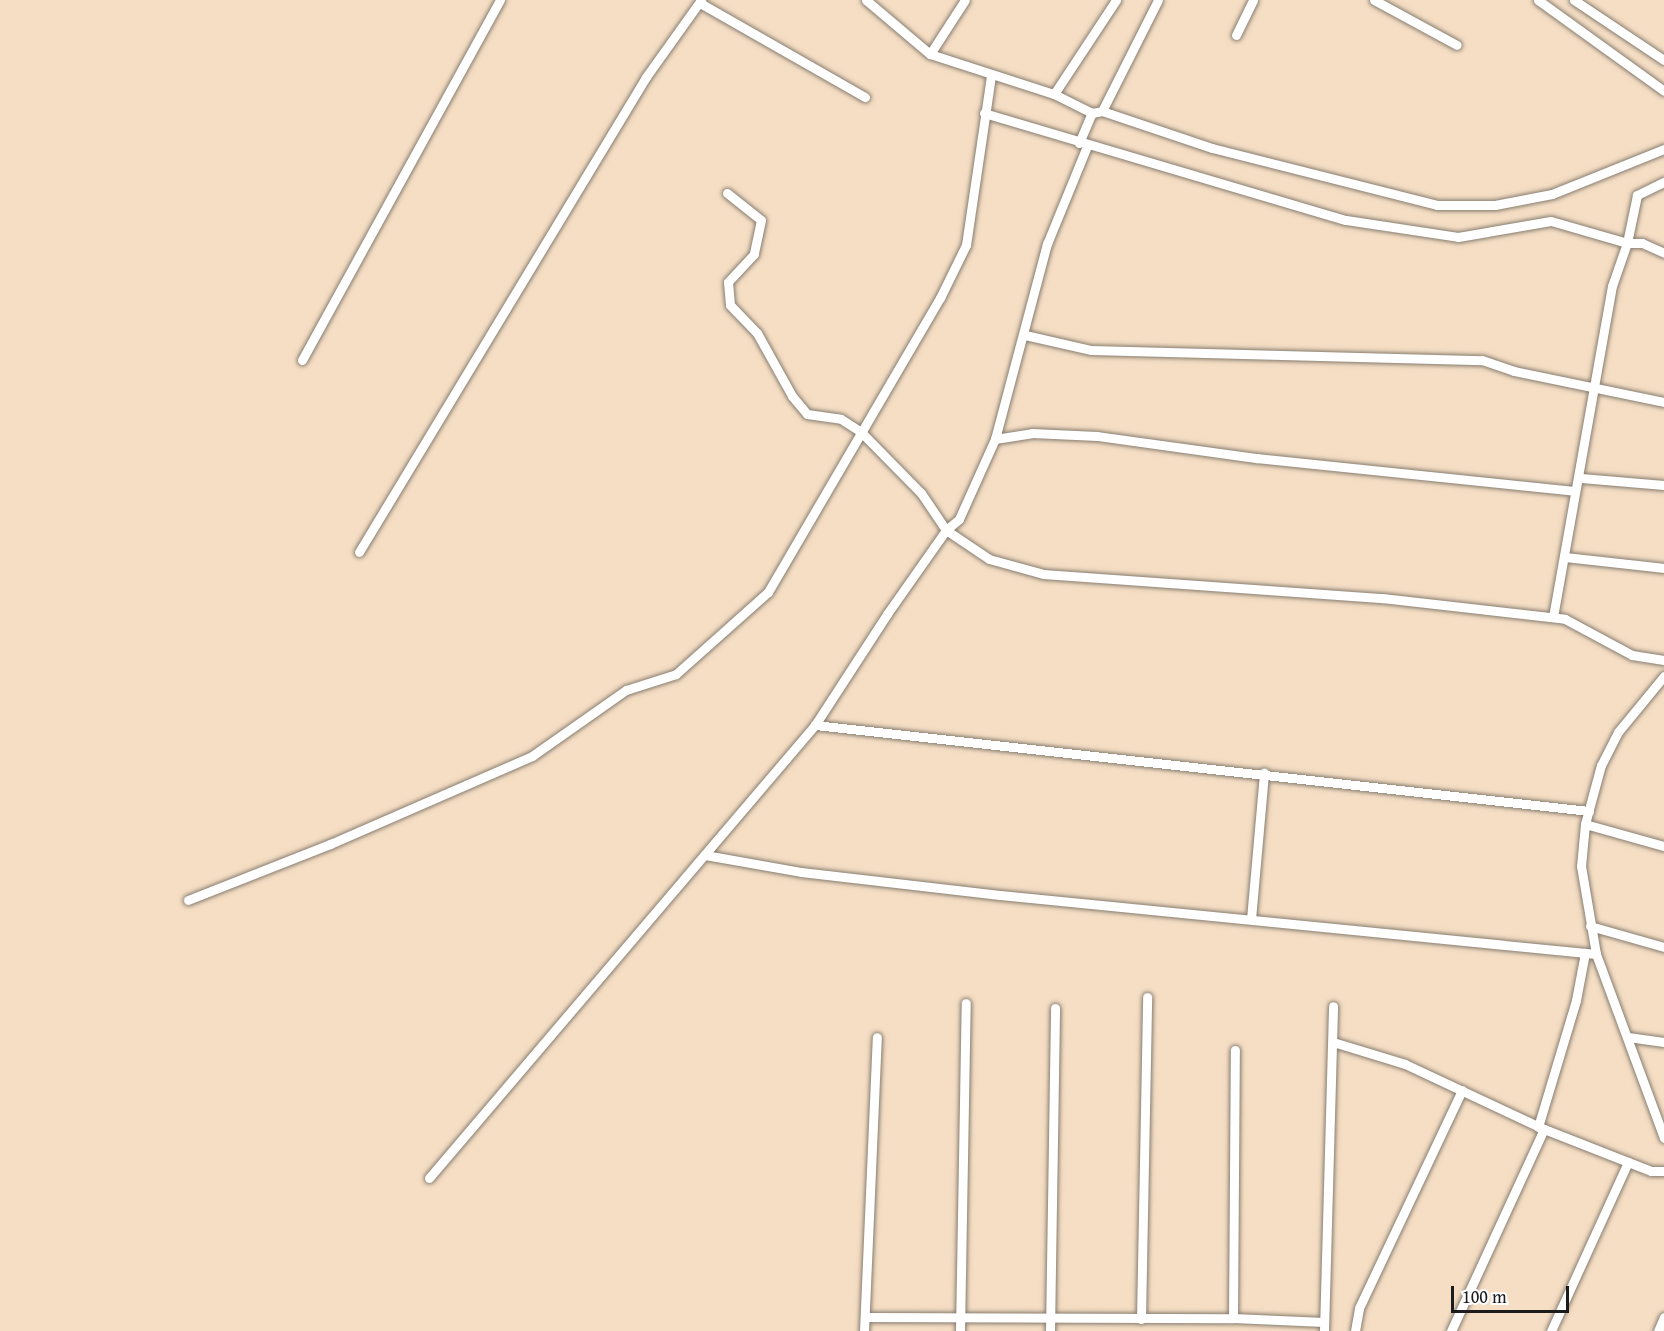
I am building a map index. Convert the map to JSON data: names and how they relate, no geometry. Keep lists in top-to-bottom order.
{
  "scale_bar": "100 m"
}
